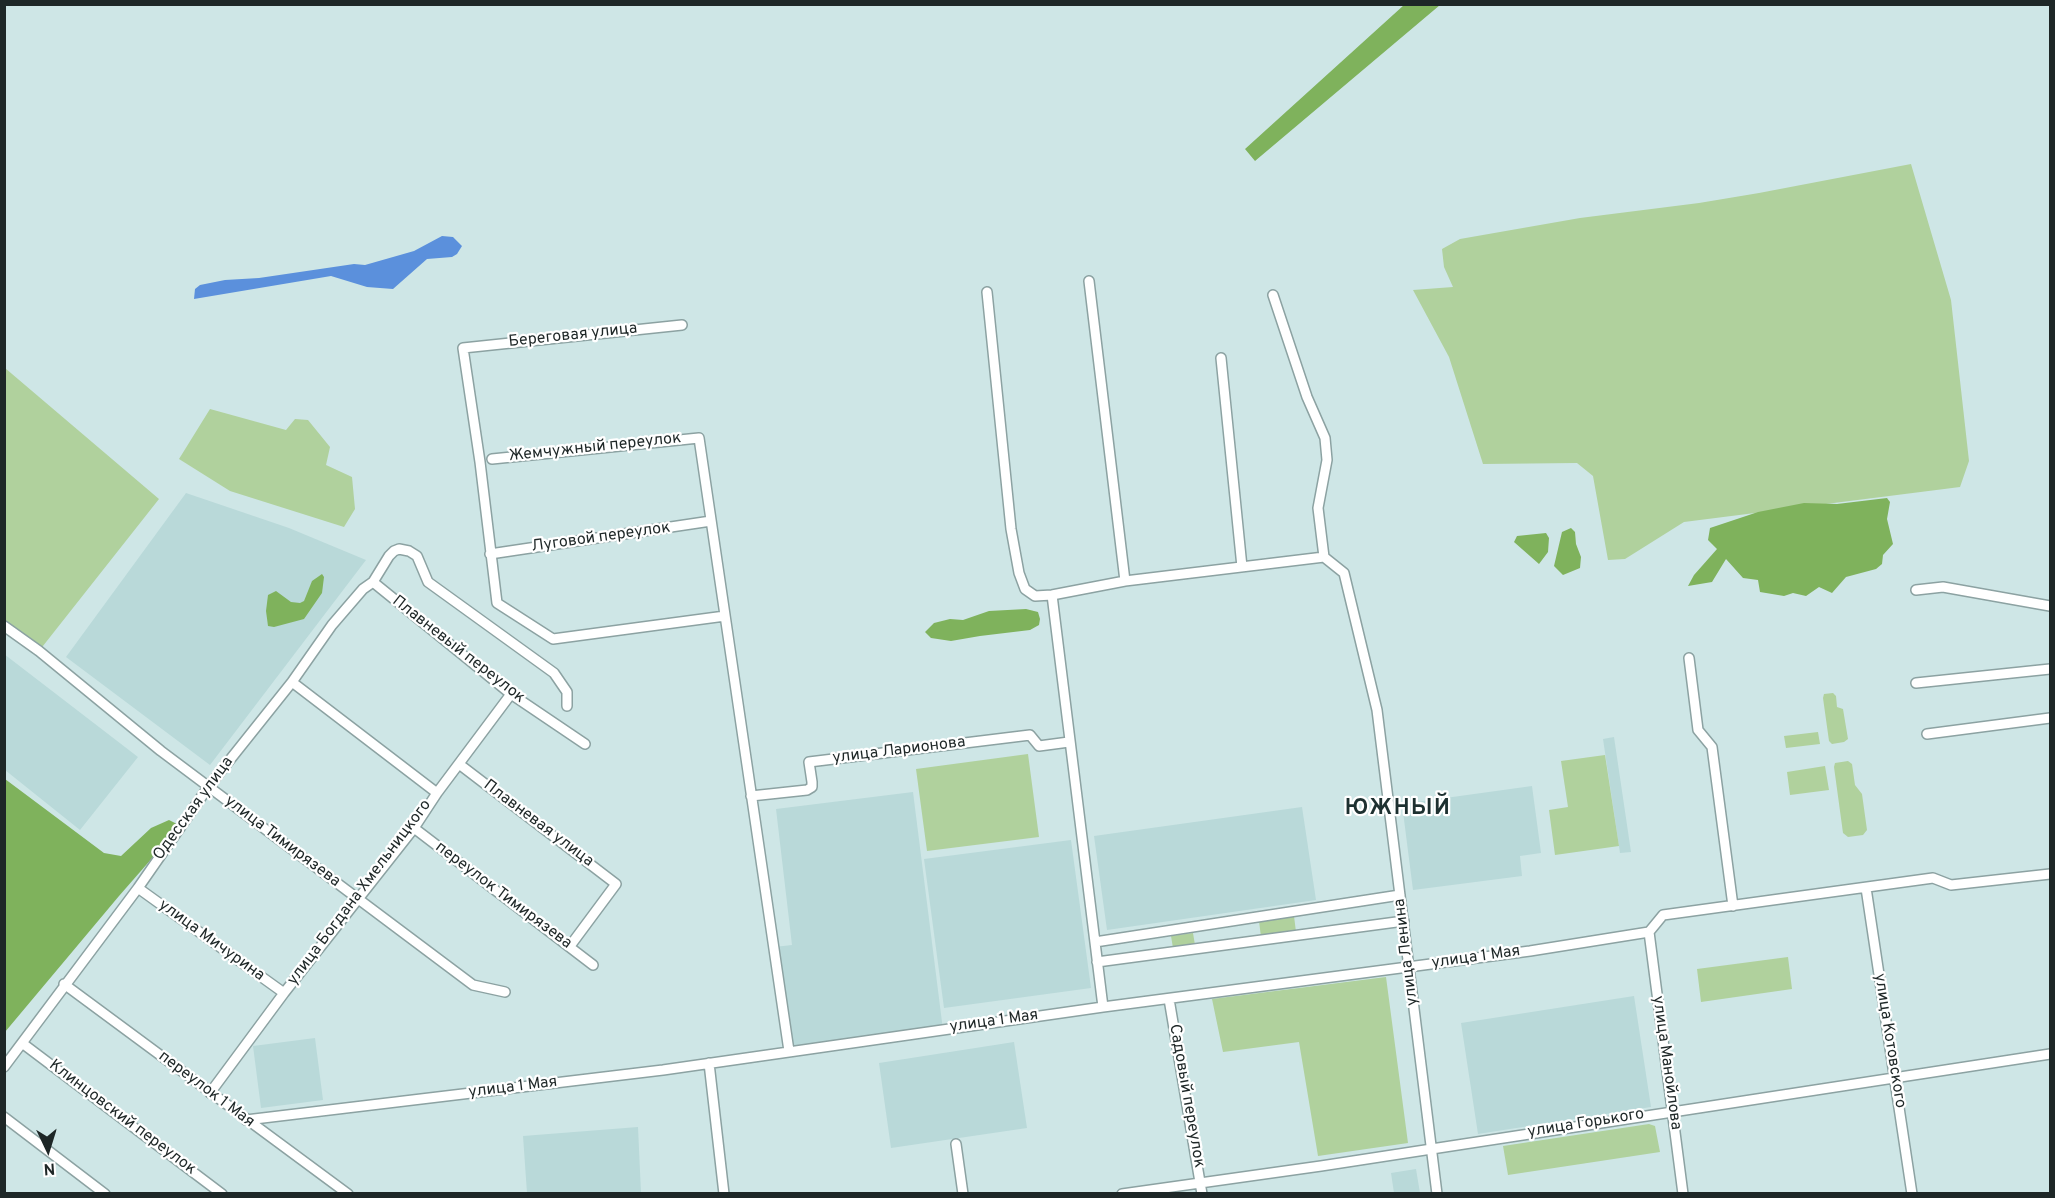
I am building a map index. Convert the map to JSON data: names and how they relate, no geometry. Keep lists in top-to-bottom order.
{
  "streets": {
    "street": [
      "Береговая улица",
      "Жемчужный переулок",
      "Луговой переулок",
      "Плавневый переулок",
      "улица Ларионова",
      "Одесская улица",
      "Плавневая улица",
      "улица Тимирязева",
      "улица Богдана Хмельницкого",
      "переулок Тимирязева",
      "улица Мичурина",
      "улица Ленина",
      "улица 1 Мая",
      "улица Котовского",
      "улица Манойлова",
      "переулок 1 Мая",
      "Садовый переулок",
      "Клинцовский переулок",
      "улица Горького"
    ]
  },
  "crossings": [
    ["Береговая улица", "Луговой переулок"],
    ["Жемчужный переулок", "Луговой переулок"],
    ["Плавневый переулок", "Одесская улица"],
    ["Плавневый переулок", "улица Богдана Хмельницкого"],
    ["Одесская улица", "улица Тимирязева"],
    ["Одесская улица", "улица Мичурина"],
    ["Одесская улица", "переулок 1 Мая"],
    ["Одесская улица", "Клинцовский переулок"],
    ["Плавневая улица", "улица Богдана Хмельницкого"],
    ["Плавневая улица", "переулок Тимирязева"],
    ["улица Тимирязева", "улица Богдана Хмельницкого"],
    ["улица Богдана Хмельницкого", "переулок Тимирязева"],
    ["улица Богдана Хмельницкого", "улица Мичурина"],
    ["улица Богдана Хмельницкого", "переулок 1 Мая"],
    ["улица Ленина", "улица 1 Мая"],
    ["улица Ленина", "улица Горького"],
    ["улица 1 Мая", "улица Котовского"],
    ["улица 1 Мая", "улица Манойлова"],
    ["улица 1 Мая", "переулок 1 Мая"],
    ["улица 1 Мая", "Садовый переулок"],
    ["улица Котовского", "улица Горького"],
    ["улица Манойлова", "улица Горького"],
    ["Садовый переулок", "улица Горького"]
  ],
  "districts": ["ЮЖНЫЙ"],
  "north": "bottom"
}
